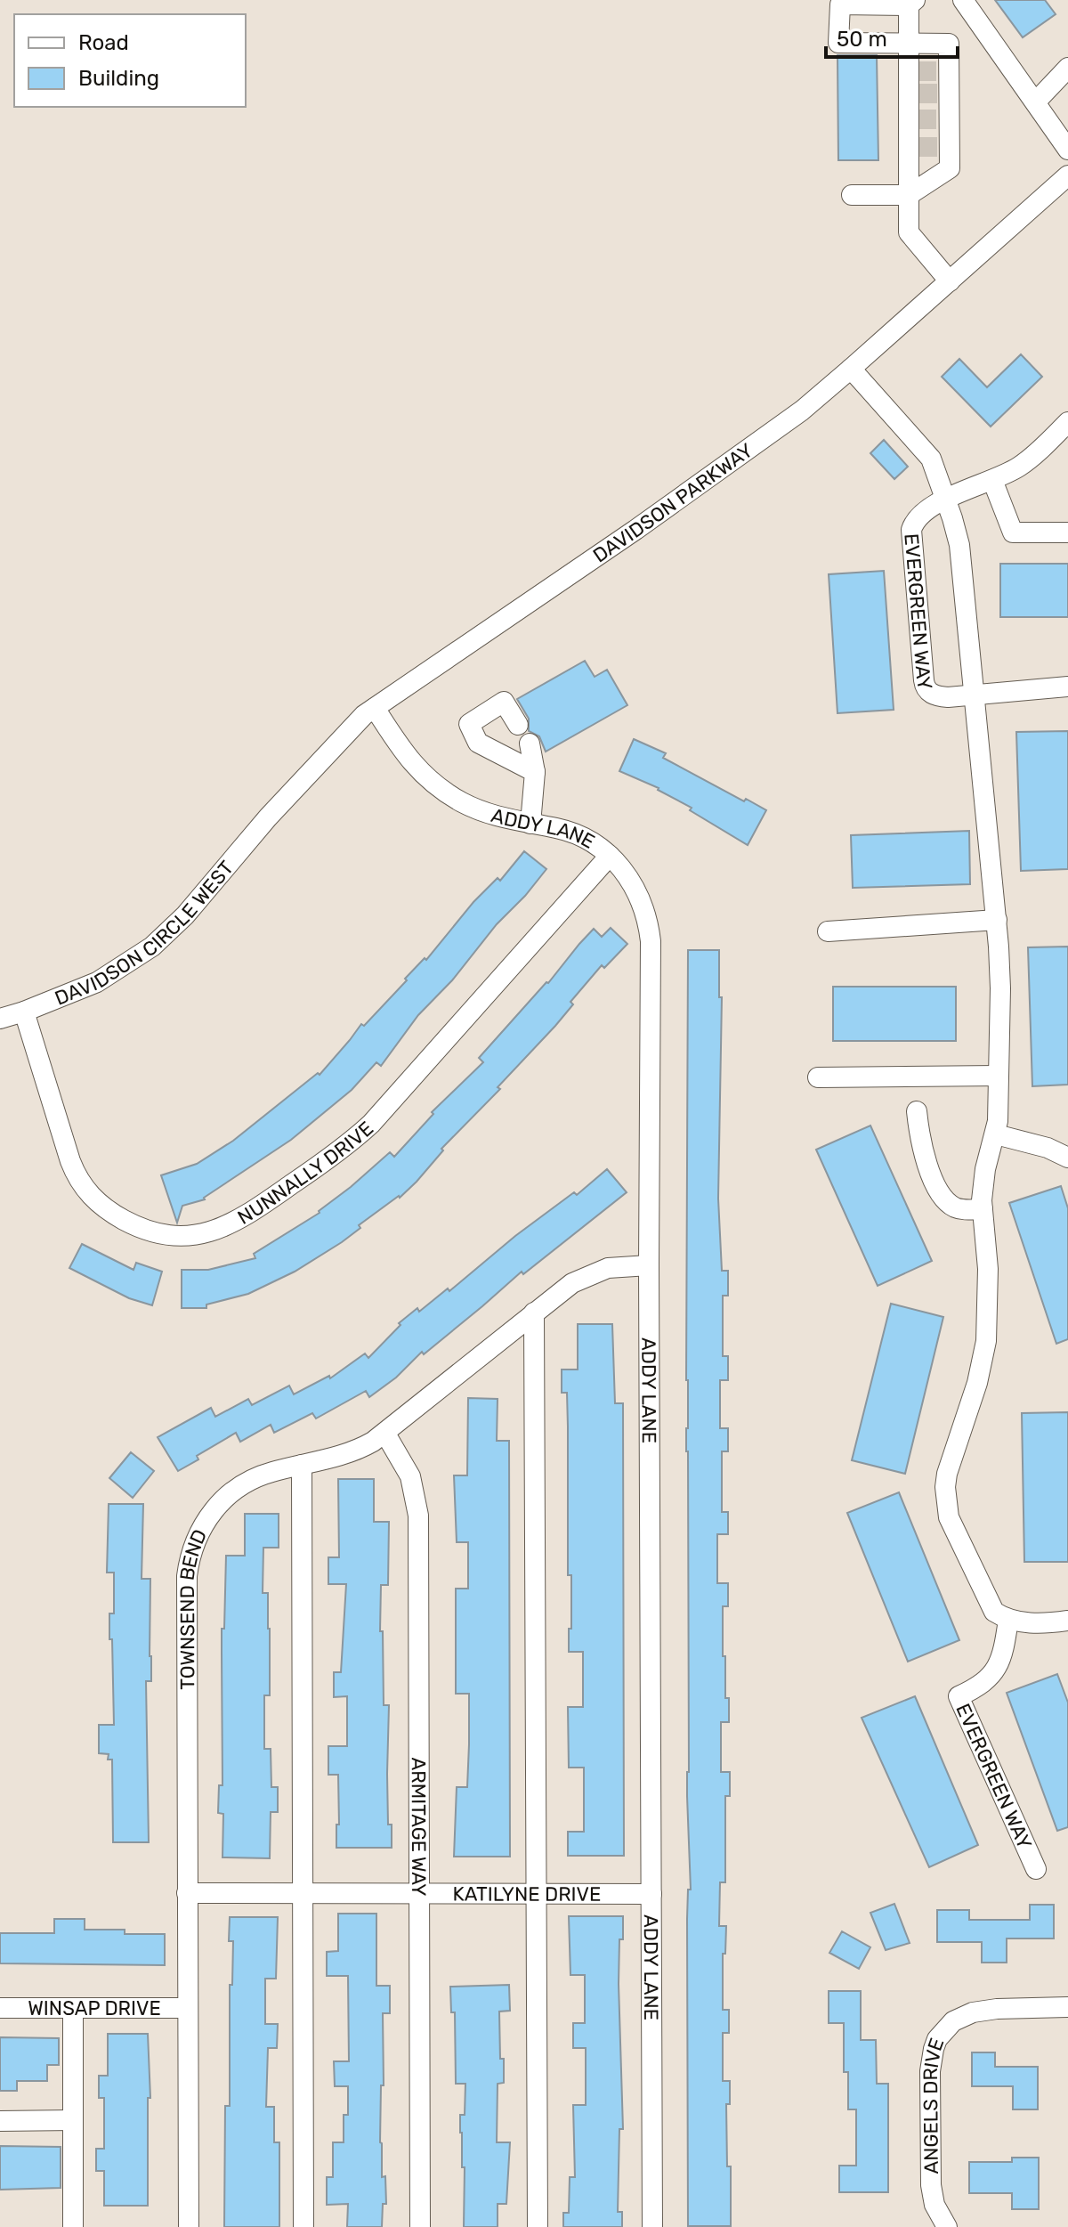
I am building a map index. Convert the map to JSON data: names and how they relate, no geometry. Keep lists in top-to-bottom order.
{
  "streets": {
    "street": [
      "DAVIDSON PARKWAY",
      "EVERGREEN WAY",
      "ADDY LANE",
      "DAVIDSON CIRCLE WEST",
      "NUNNALLY DRIVE",
      "TOWNSEND BEND",
      "ARMITAGE WAY",
      "KATILYNE DRIVE",
      "WINSAP DRIVE",
      "ANGELS DRIVE"
    ]
  },
  "crossings": [
    ["DAVIDSON PARKWAY", "EVERGREEN WAY"],
    ["DAVIDSON PARKWAY", "ADDY LANE"],
    ["DAVIDSON PARKWAY", "DAVIDSON CIRCLE WEST"],
    ["ADDY LANE", "NUNNALLY DRIVE"],
    ["ADDY LANE", "TOWNSEND BEND"],
    ["ADDY LANE", "KATILYNE DRIVE"],
    ["DAVIDSON CIRCLE WEST", "NUNNALLY DRIVE"],
    ["TOWNSEND BEND", "ARMITAGE WAY"],
    ["TOWNSEND BEND", "KATILYNE DRIVE"],
    ["TOWNSEND BEND", "WINSAP DRIVE"],
    ["ARMITAGE WAY", "KATILYNE DRIVE"]
  ],
  "legend": ["Road", "Building"],
  "scale_bar": "50 m"
}
